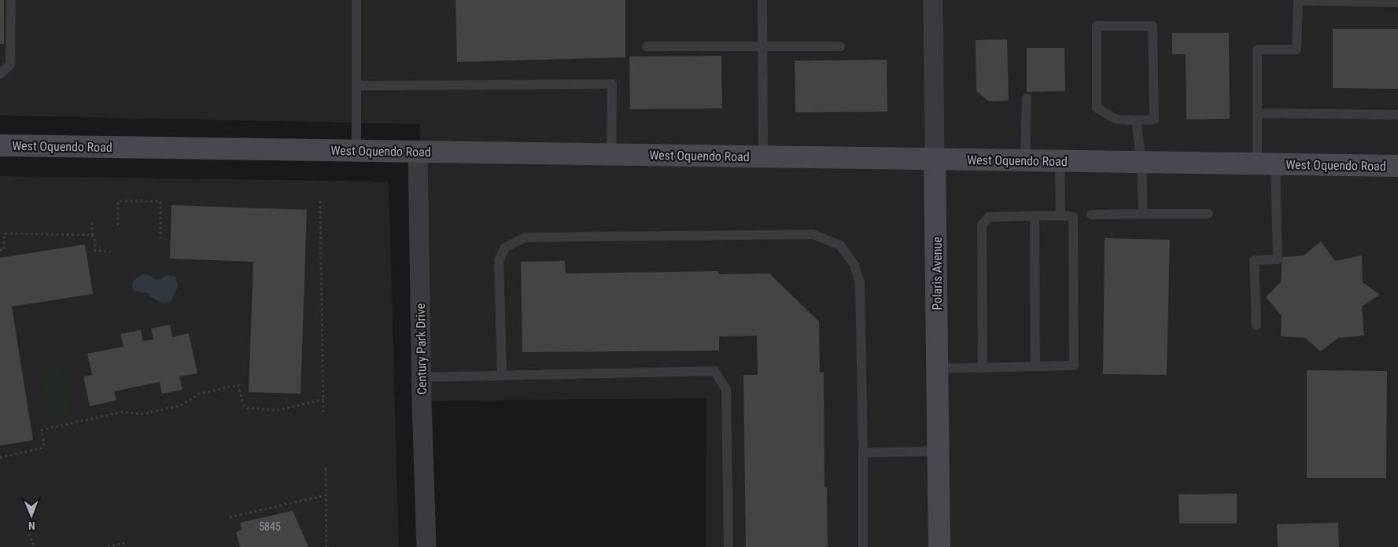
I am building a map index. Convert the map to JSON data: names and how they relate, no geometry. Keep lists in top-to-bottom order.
{
  "streets": {
    "street": ["West Oquendo Road", "Polaris Avenue", "Century Park Drive"]
  },
  "crossings": [
    ["West Oquendo Road", "Polaris Avenue"],
    ["West Oquendo Road", "Century Park Drive"]
  ],
  "house_numbers": ["5845"],
  "north": "bottom"
}
